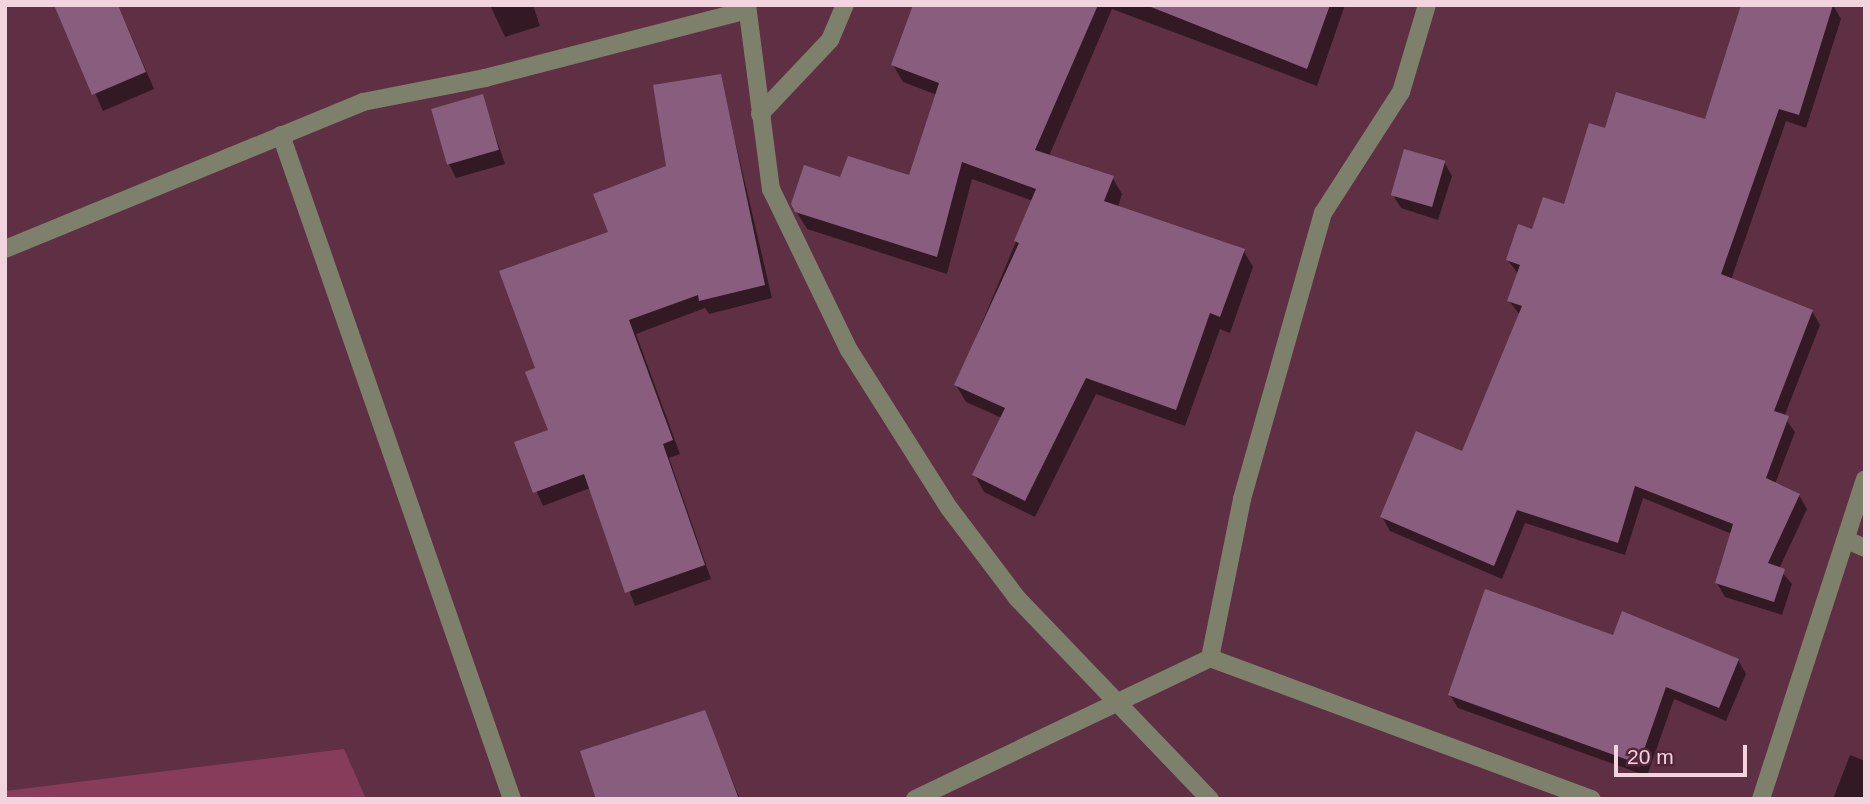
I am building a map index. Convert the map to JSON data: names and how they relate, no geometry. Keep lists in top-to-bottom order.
{
  "scale_bar": "20 m"
}
